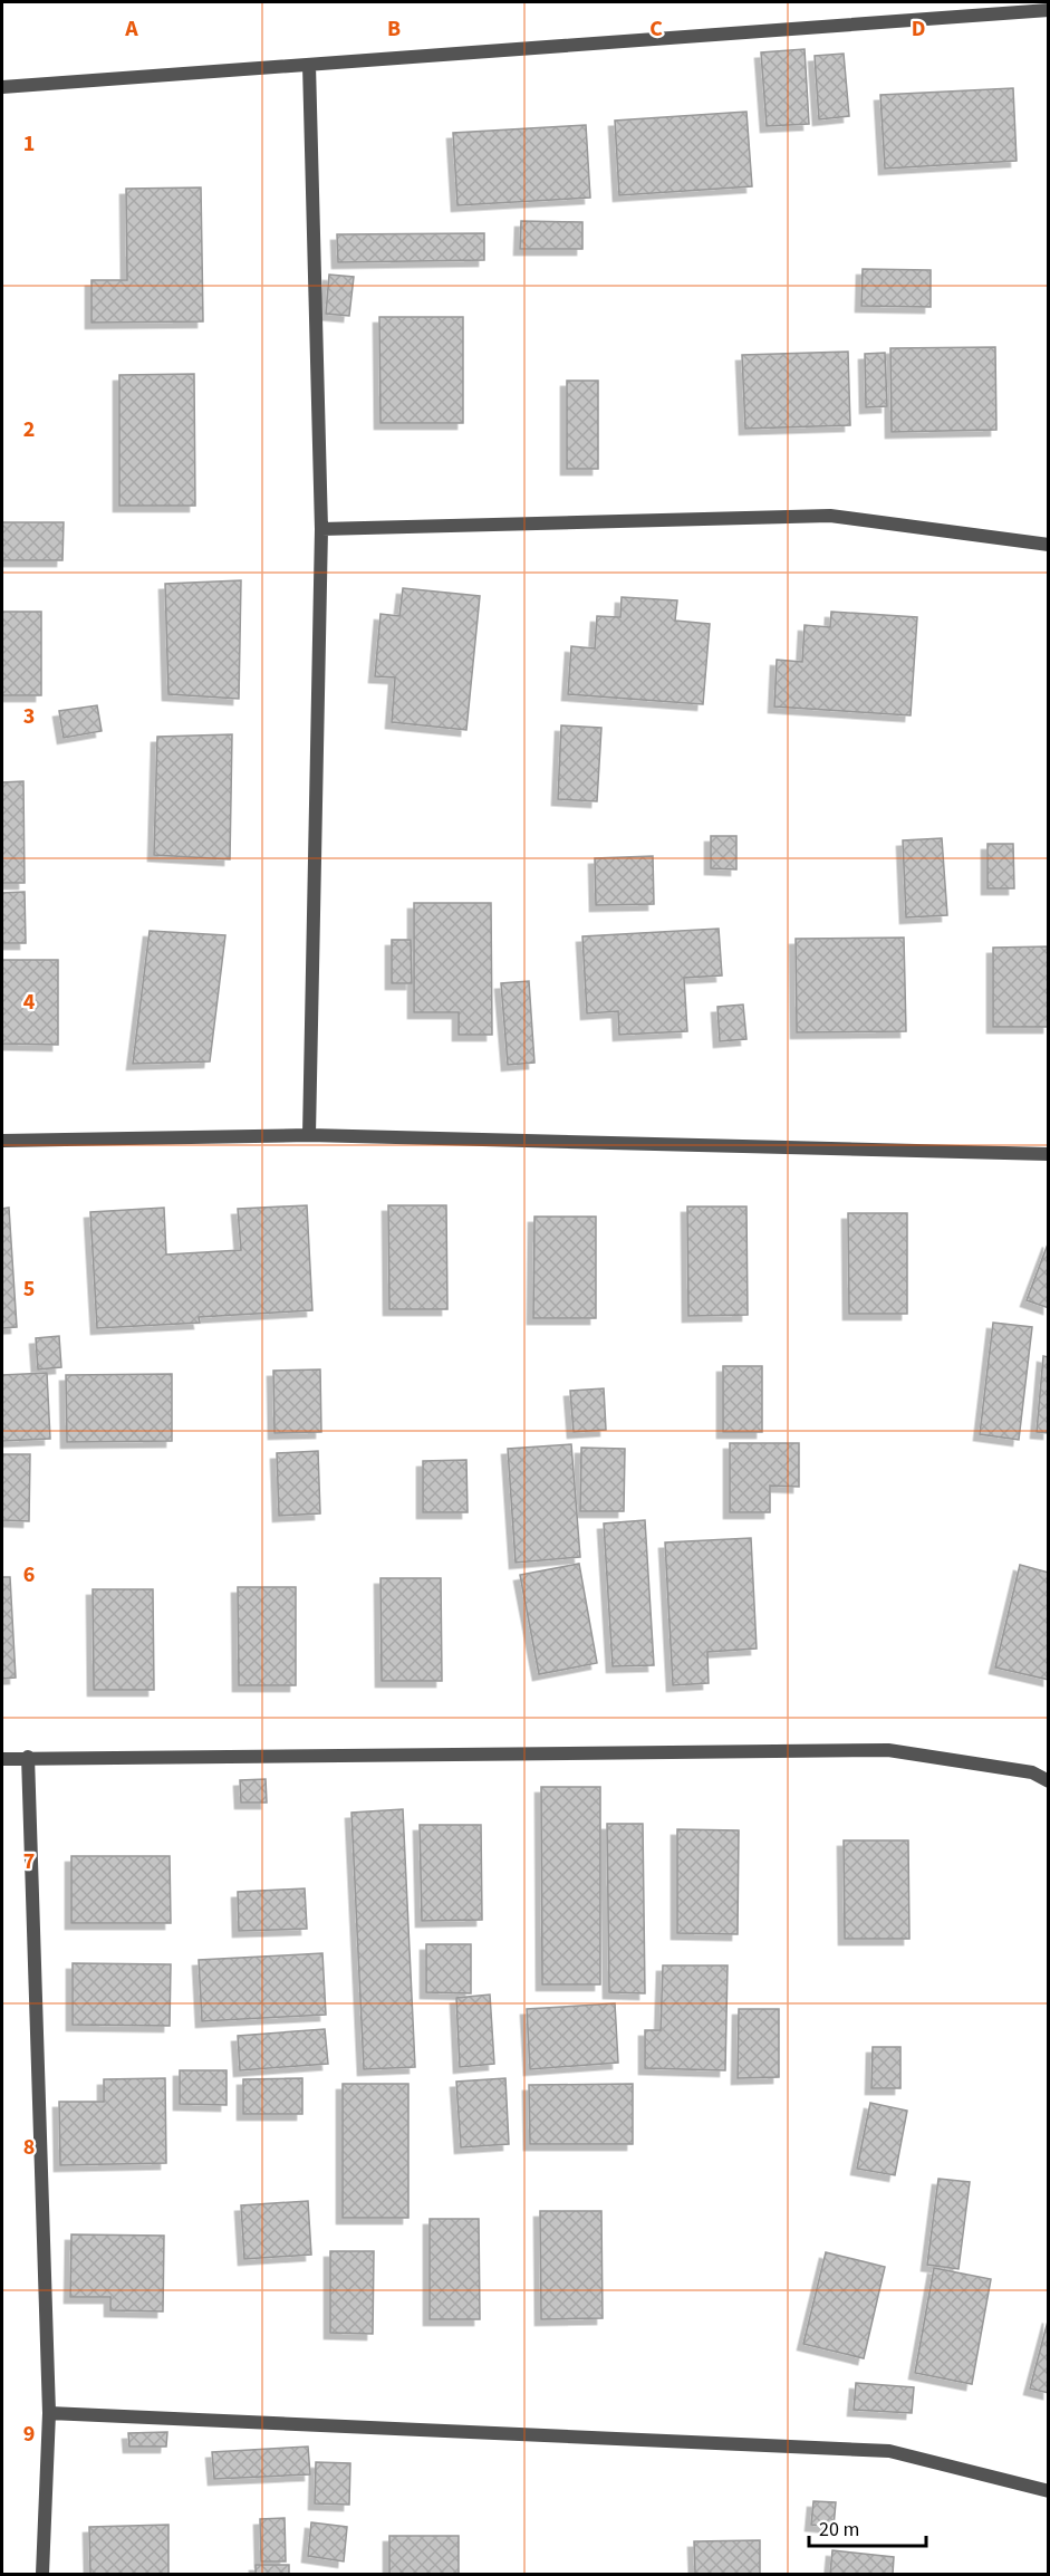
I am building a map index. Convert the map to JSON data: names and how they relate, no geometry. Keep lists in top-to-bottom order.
{
  "scale_bar": "20 m",
  "grid": {
    "columns": [
      "A",
      "B",
      "C",
      "D"
    ],
    "rows": [
      "1",
      "2",
      "3",
      "4",
      "5",
      "6",
      "7",
      "8",
      "9"
    ]
  }
}
